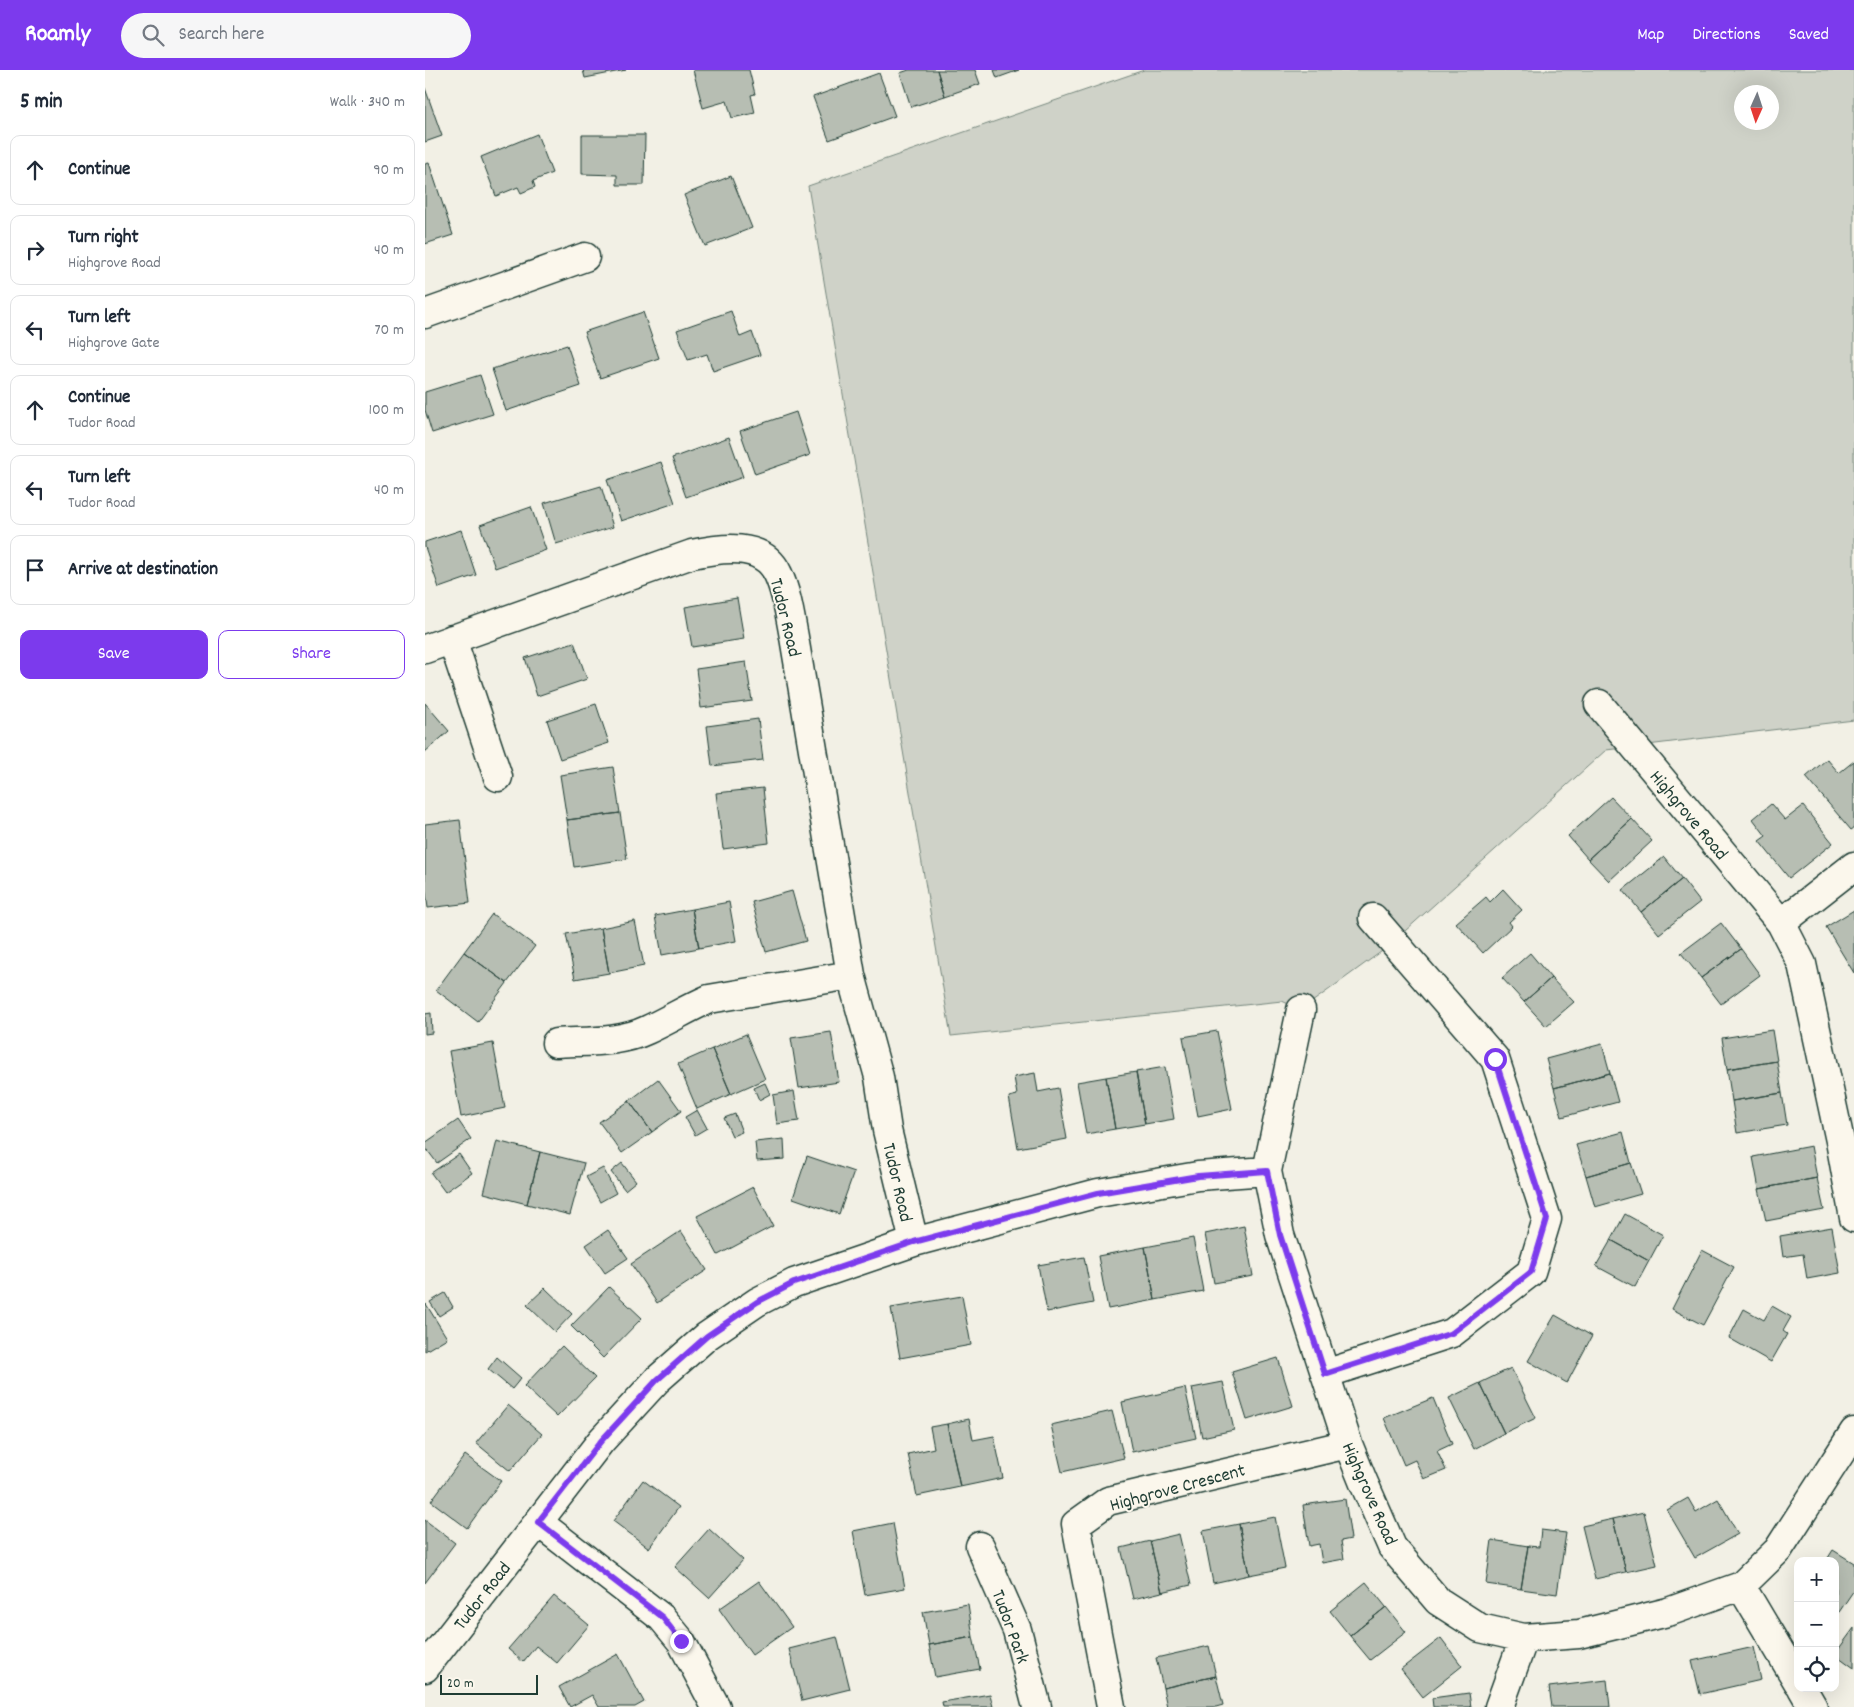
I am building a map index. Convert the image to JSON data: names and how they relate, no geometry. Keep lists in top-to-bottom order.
{
  "streets": {
    "street": [
      "Tudor Road",
      "Highgrove Road",
      "Highgrove Crescent",
      "Tudor Park"
    ]
  },
  "crossings": [
    ["Highgrove Road", "Highgrove Crescent"]
  ],
  "scale_bar": "20 m",
  "north": "bottom",
  "page": {
    "header": "Roamly",
    "search": "Search here",
    "nav": ["Map", "Directions", "Saved"],
    "heading": ["5 min", "Walk · 340 m"],
    "list": [
      ["Continue", "90 m"],
      ["Turn right", "Highgrove Road", "40 m"],
      ["Turn left", "Highgrove Gate", "70 m"],
      ["Continue", "Tudor Road", "100 m"],
      ["Turn left", "Tudor Road", "40 m"],
      "Arrive at destination"
    ],
    "buttons": ["Save", "Share"],
    "map_buttons": ["+", "−"],
    "scale": "20 m"
  }
}
